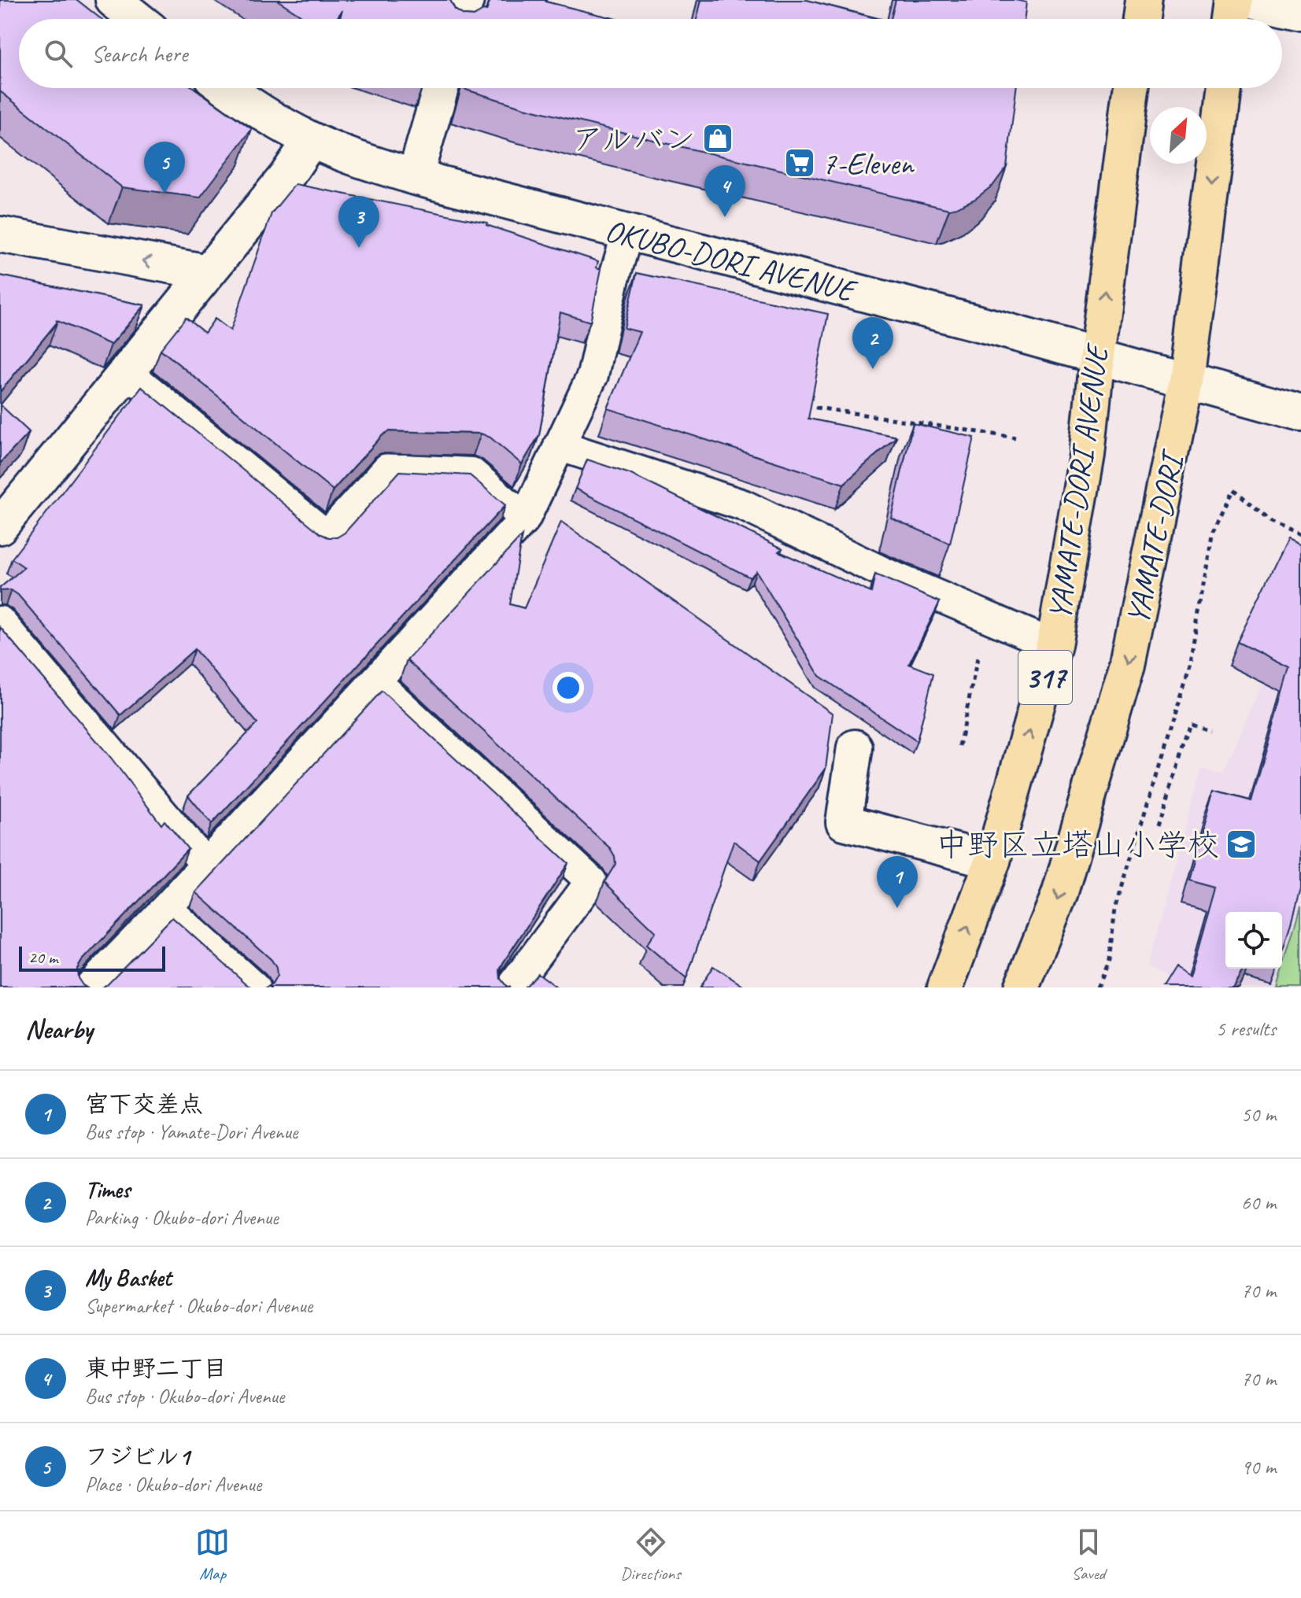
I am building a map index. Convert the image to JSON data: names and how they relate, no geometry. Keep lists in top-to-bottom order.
{
  "streets": {
    "main road": [
      "OKUBO-DORI AVENUE",
      "YAMATE-DORI AVENUE",
      "YAMATE-DORI",
      "317"
    ]
  },
  "crossings": [
    ["OKUBO-DORI AVENUE", "YAMATE-DORI AVENUE"],
    ["OKUBO-DORI AVENUE", "YAMATE-DORI"]
  ],
  "one_way": ["YAMATE-DORI AVENUE", "YAMATE-DORI"],
  "places": {
    "shop": ["アルバン"],
    "supermarket": ["7-Eleven"],
    "school or university": ["中野区立塔山小学校"]
  },
  "scale_bar": "20 m",
  "north": "top right",
  "page": {
    "search": "Search here",
    "pins": [
      "5",
      "4",
      "3",
      "2",
      "1"
    ],
    "scale": "20 m",
    "heading": ["Nearby", "5 results"],
    "list": [
      {
        "mark": "1",
        "name": "宮下交差点",
        "note": "Bus stop · Yamate-Dori Avenue",
        "value": "50 m"
      },
      {
        "mark": "2",
        "name": "Times",
        "note": "Parking · Okubo-dori Avenue",
        "value": "60 m"
      },
      {
        "mark": "3",
        "name": "My Basket",
        "note": "Supermarket · Okubo-dori Avenue",
        "value": "70 m"
      },
      {
        "mark": "4",
        "name": "東中野二丁目",
        "note": "Bus stop · Okubo-dori Avenue",
        "value": "70 m"
      },
      {
        "mark": "5",
        "name": "フジビル1",
        "note": "Place · Okubo-dori Avenue",
        "value": "90 m"
      }
    ],
    "nav": ["Map", "Directions", "Saved"]
  }
}
